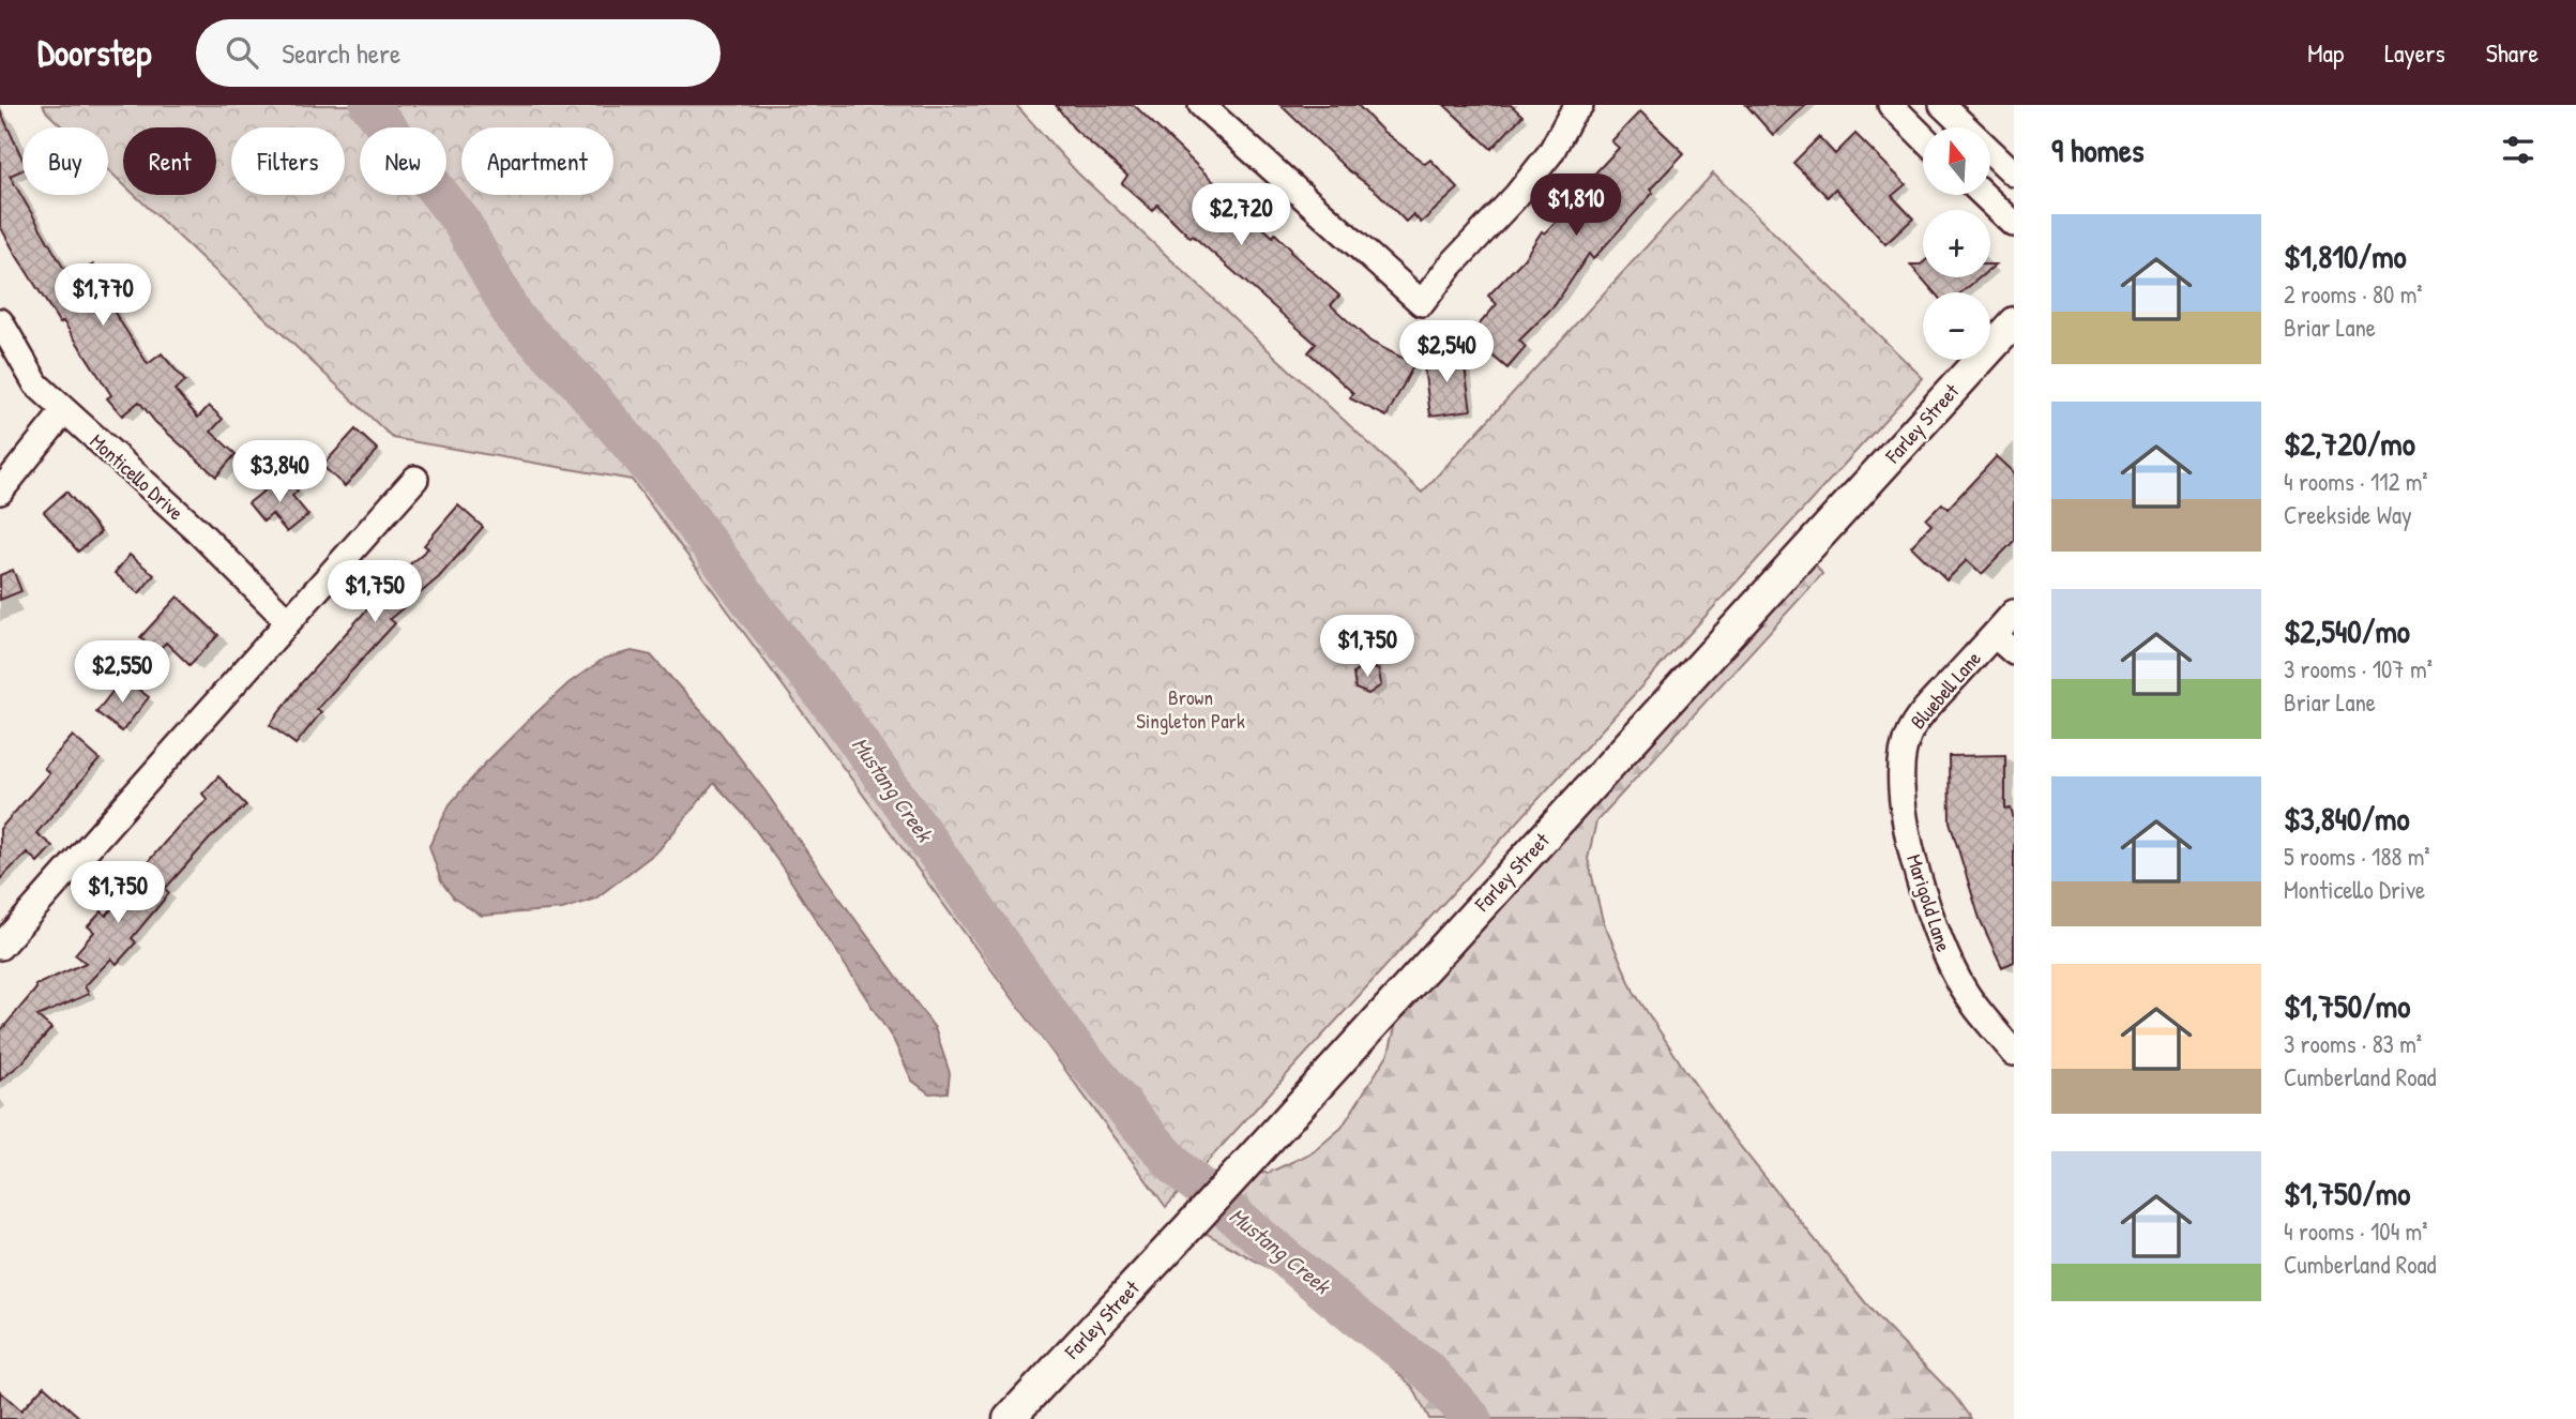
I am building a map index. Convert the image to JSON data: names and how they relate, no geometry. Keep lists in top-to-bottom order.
{
  "streets": {
    "street": [
      "Farley Street",
      "Monticello Drive",
      "Bluebell Lane",
      "Marigold Lane"
    ]
  },
  "crossings": [
    ["Bluebell Lane", "Marigold Lane"]
  ],
  "water": ["Mustang Creek"],
  "parks": ["Brown Singleton Park"],
  "north": "top",
  "page": {
    "header": "Doorstep",
    "search": "Search here",
    "nav": ["Map", "Layers", "Share"],
    "heading": "9 homes",
    "map_buttons": ["+", "−"],
    "chip": [
      "Buy",
      "Rent",
      "Filters",
      "New",
      "Apartment"
    ],
    "price": [
      "$1,810",
      "$2,720",
      "$1,770",
      "$2,540",
      "$3,840",
      "$1,750",
      "$1,750",
      "$2,550",
      "$1,750"
    ],
    "list": [
      {
        "name": "$1,810/mo",
        "note": "2 rooms · 80 m² · Briar Lane"
      },
      {
        "name": "$2,720/mo",
        "note": "4 rooms · 112 m² · Creekside Way"
      },
      {
        "name": "$2,540/mo",
        "note": "3 rooms · 107 m² · Briar Lane"
      },
      {
        "name": "$3,840/mo",
        "note": "5 rooms · 188 m² · Monticello Drive"
      },
      {
        "name": "$1,750/mo",
        "note": "3 rooms · 83 m² · Cumberland Road"
      },
      {
        "name": "$1,750/mo",
        "note": "4 rooms · 104 m² · Cumberland Road"
      }
    ]
  }
}
